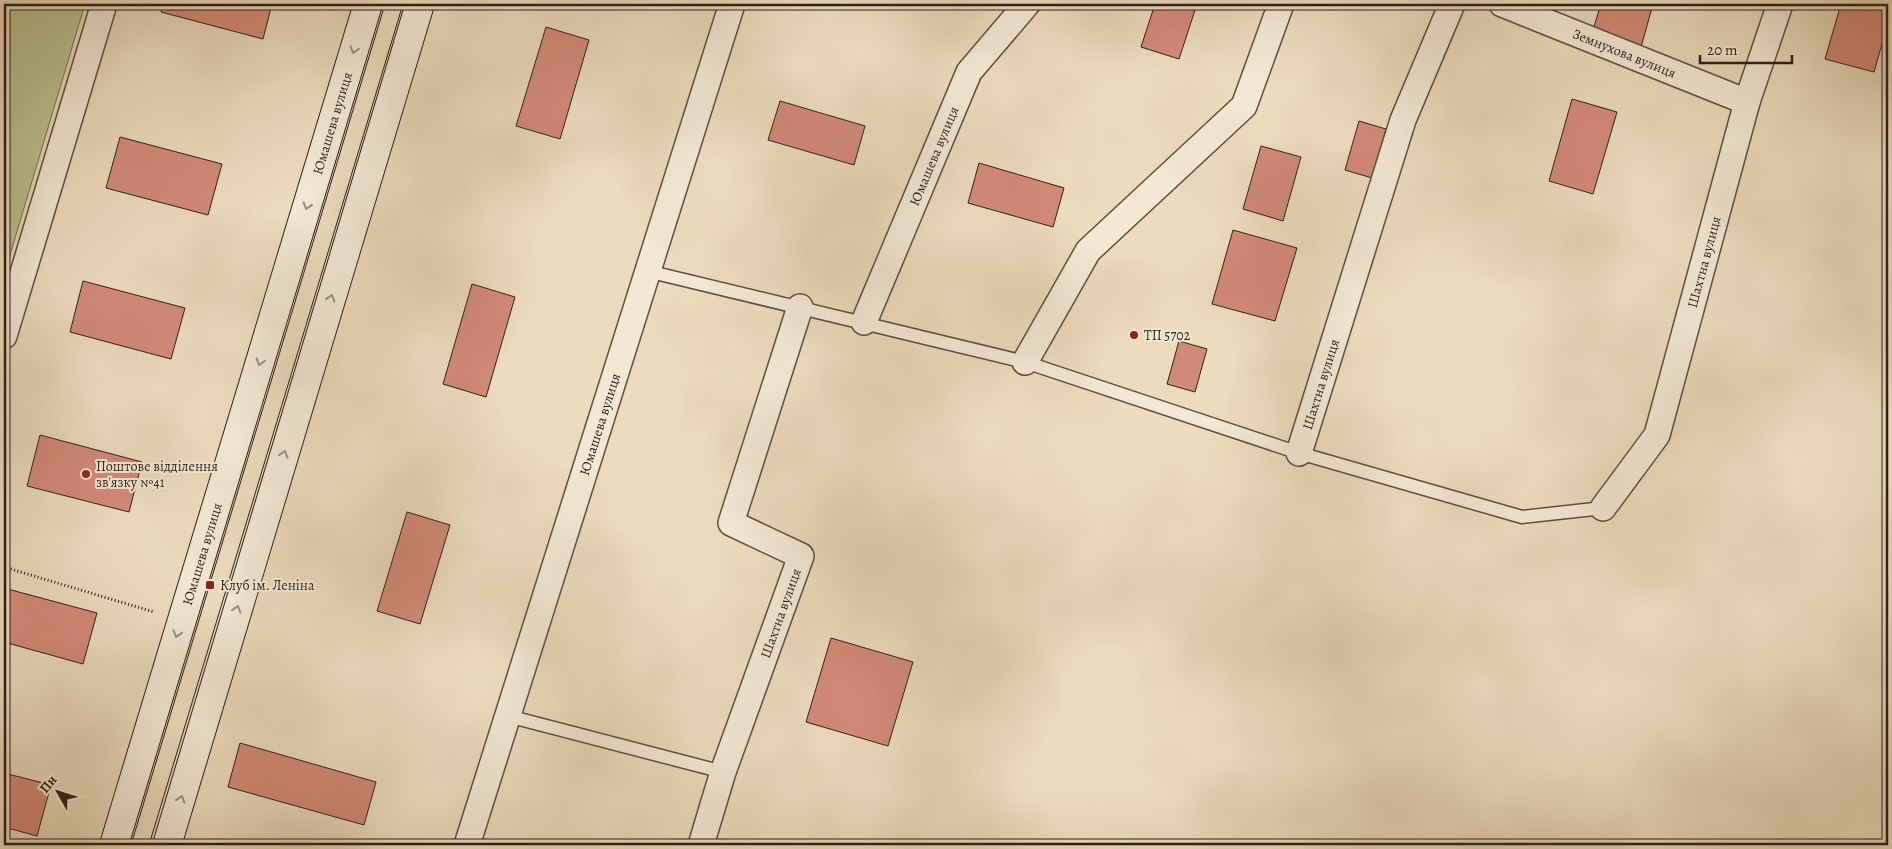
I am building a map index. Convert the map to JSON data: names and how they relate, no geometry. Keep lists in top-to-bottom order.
{
  "streets": {
    "main road": ["Юмашева вулиця"],
    "street": ["Земнухова вулиця", "Шахтна вулиця"]
  },
  "crossings": [
    ["Земнухова вулиця", "Шахтна вулиця"]
  ],
  "places": {
    "other": ["ТП 5702", "Поштове відділення зв'язку №41"],
    "transit": ["Клуб ім. Леніна"]
  },
  "scale_bar": "20 m",
  "north": "top left"
}
